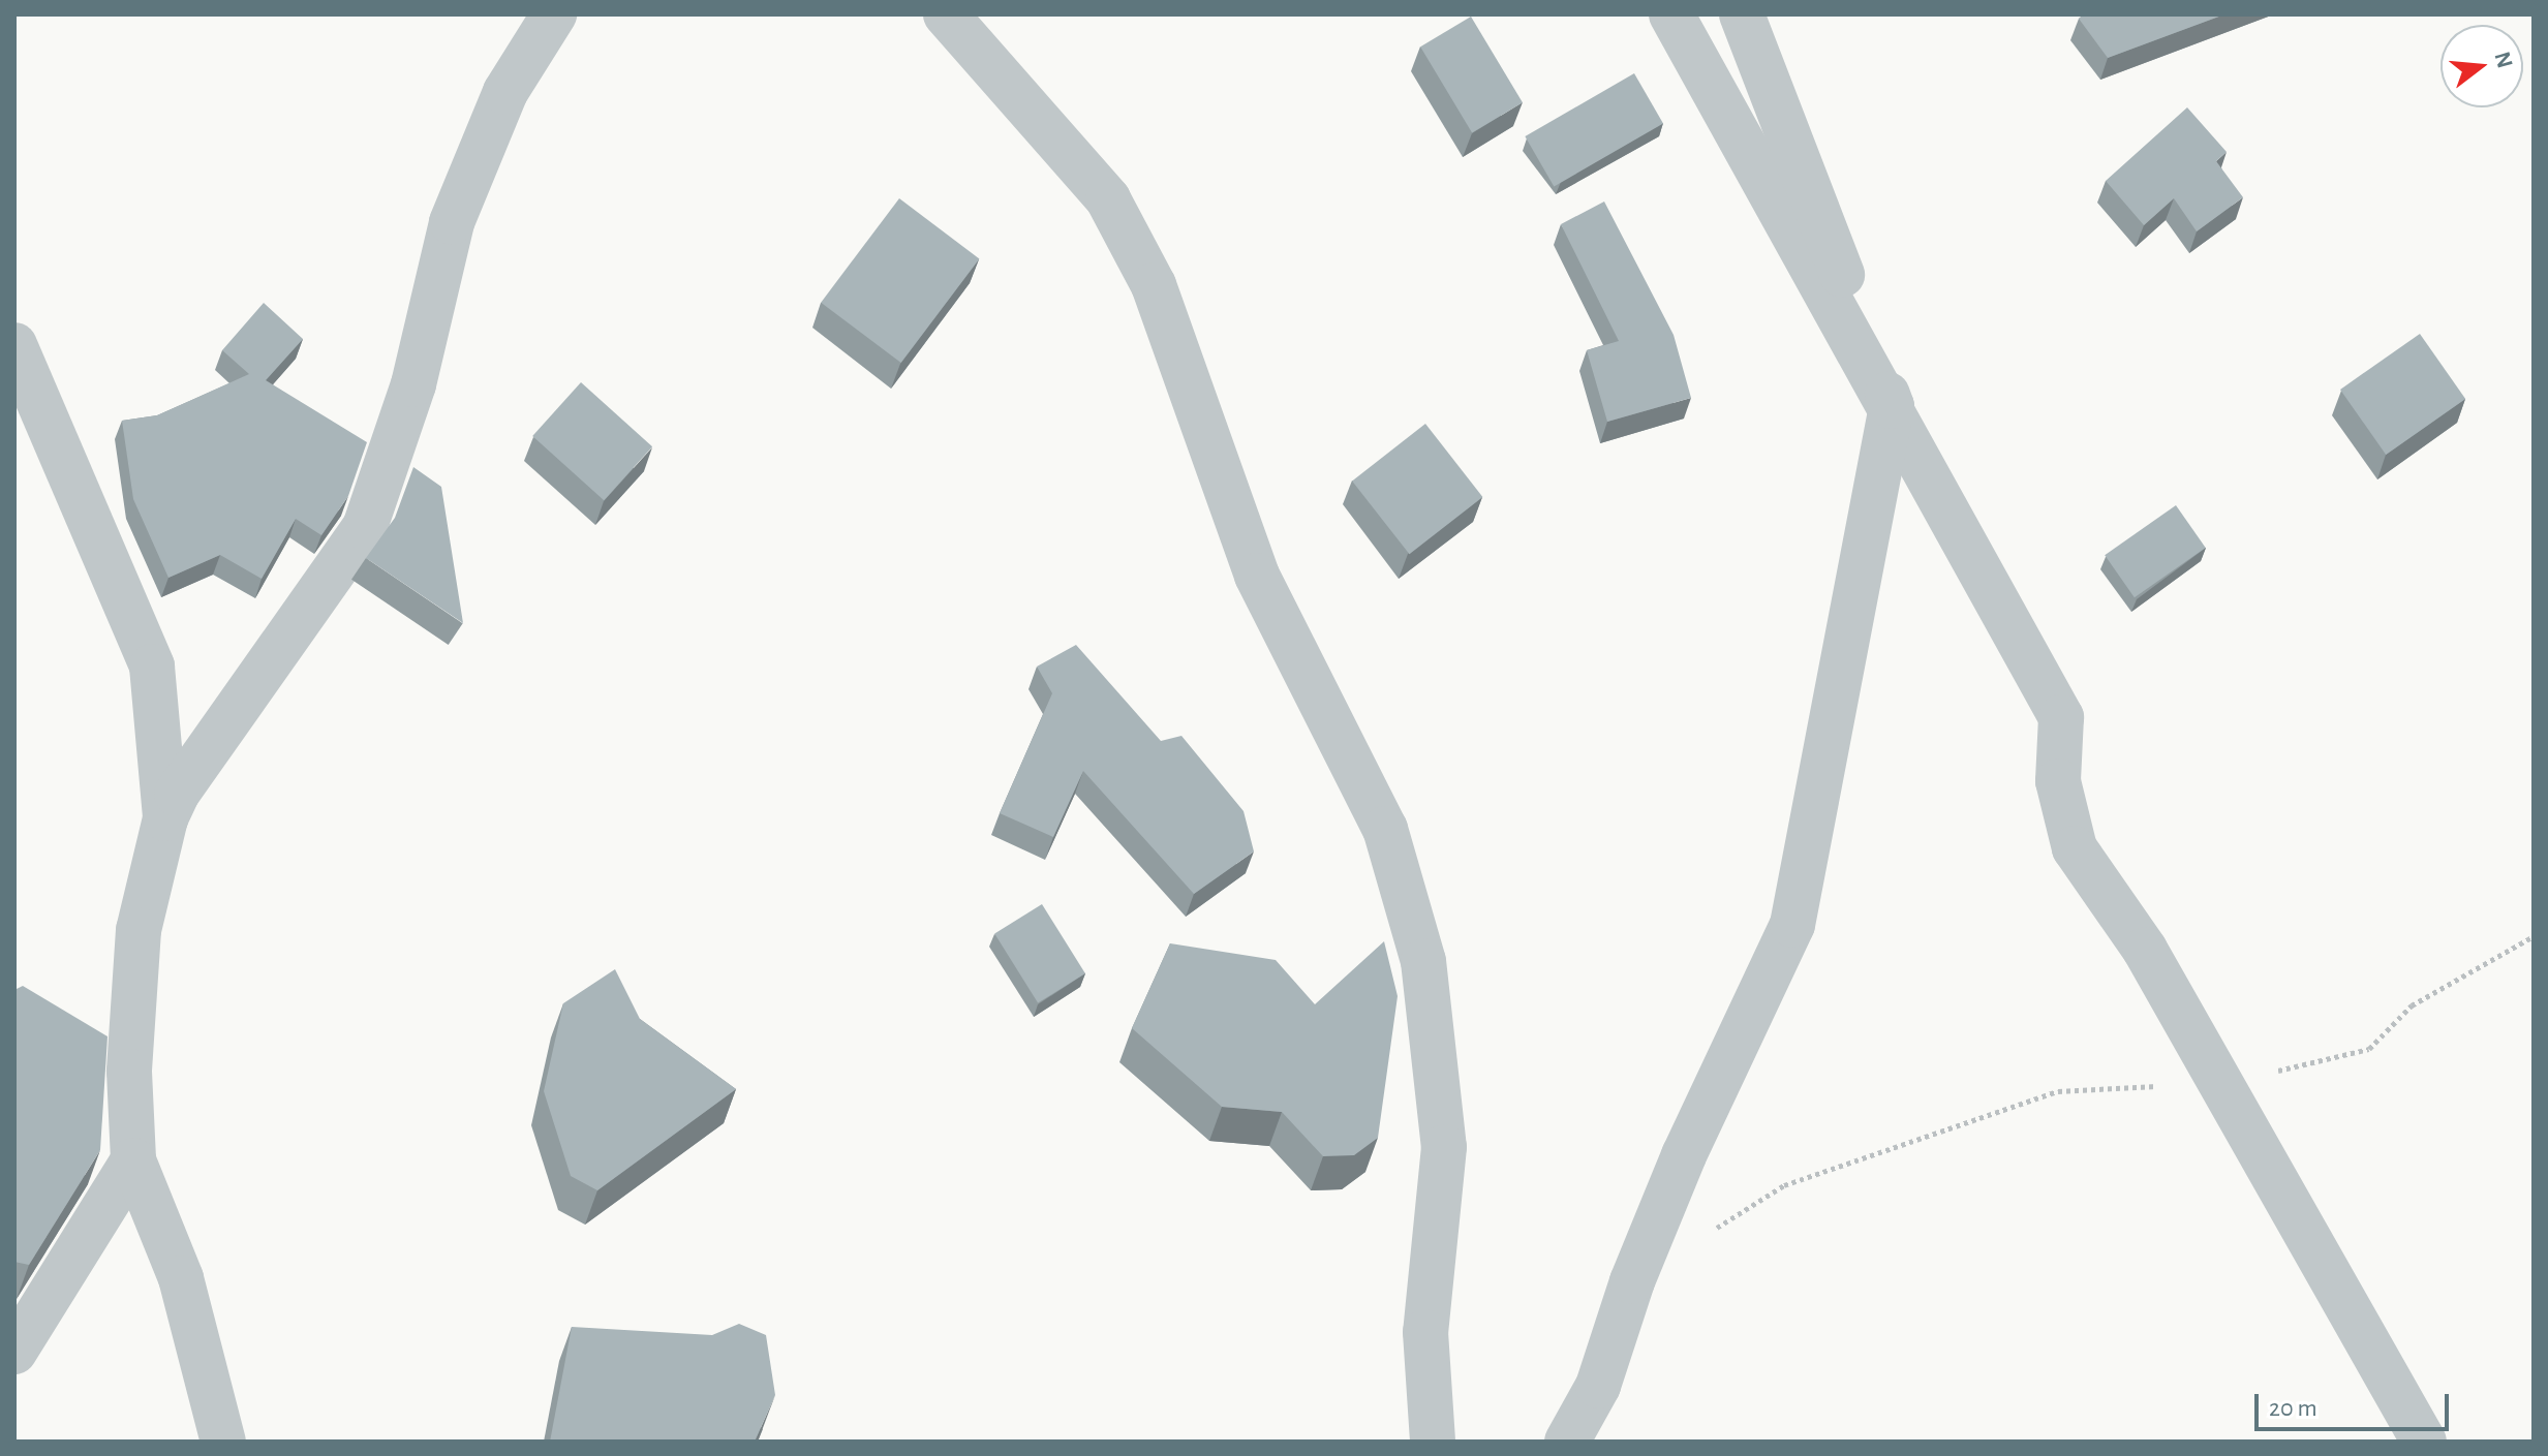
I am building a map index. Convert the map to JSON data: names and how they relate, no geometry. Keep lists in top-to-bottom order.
{
  "scale_bar": "20 m",
  "north": "right"
}
